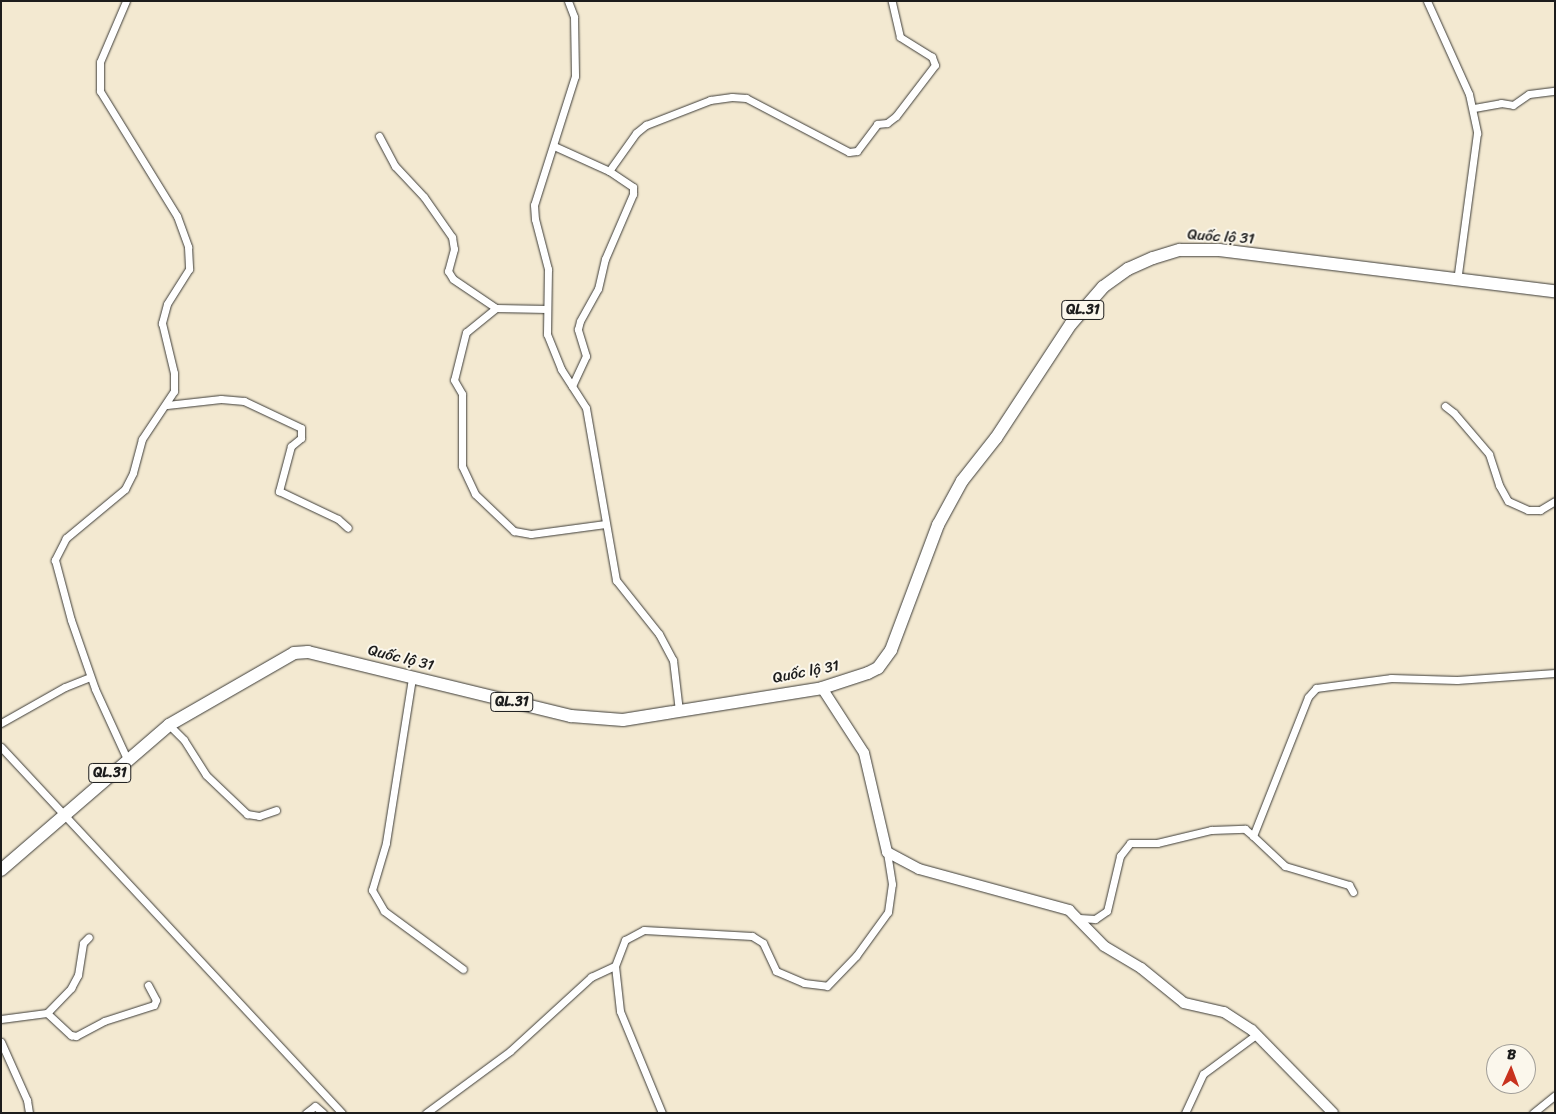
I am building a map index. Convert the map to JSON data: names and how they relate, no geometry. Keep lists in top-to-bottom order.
{
  "streets": {
    "highway": ["Quốc lộ 31", "QL.31"]
  },
  "north": "top"
}
